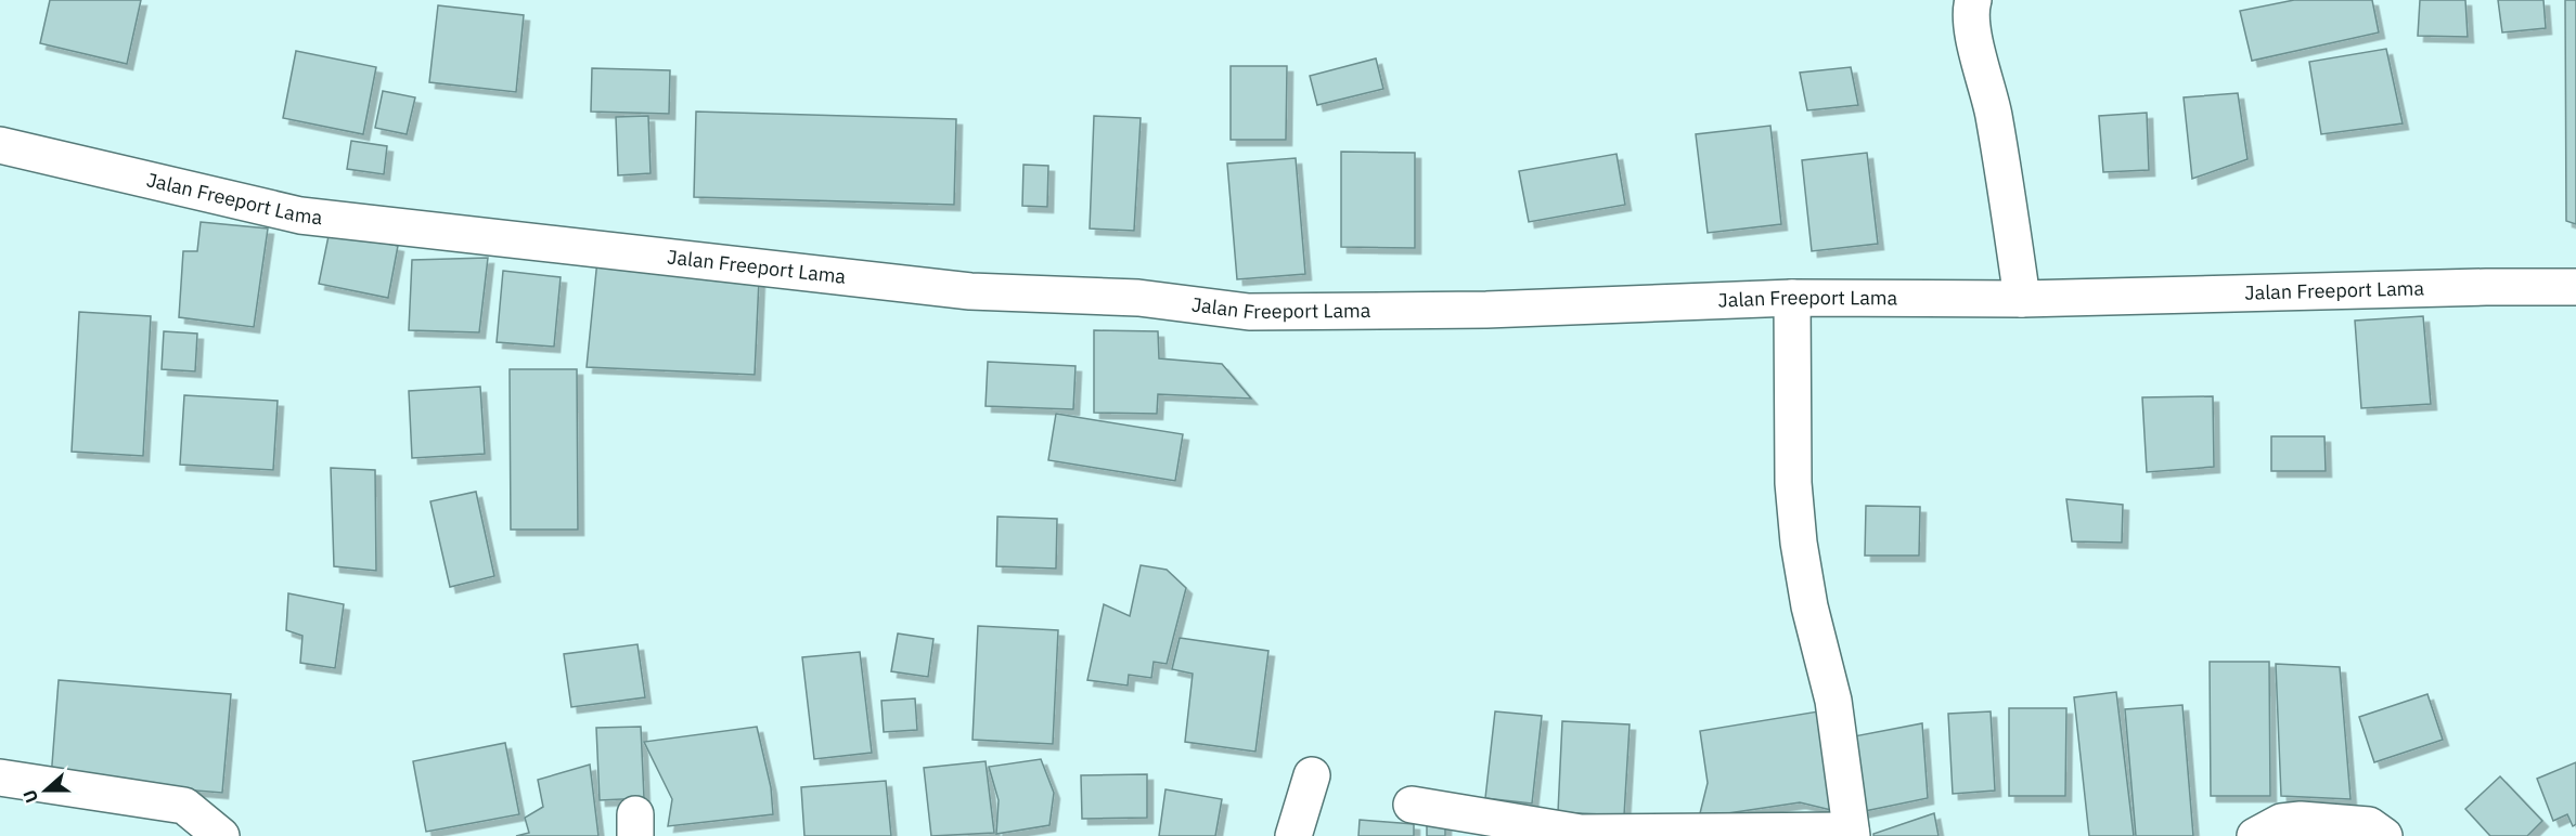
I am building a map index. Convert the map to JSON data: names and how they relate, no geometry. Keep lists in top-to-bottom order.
{
  "streets": {
    "street": ["Jalan Freeport Lama"]
  },
  "north": "left"
}
